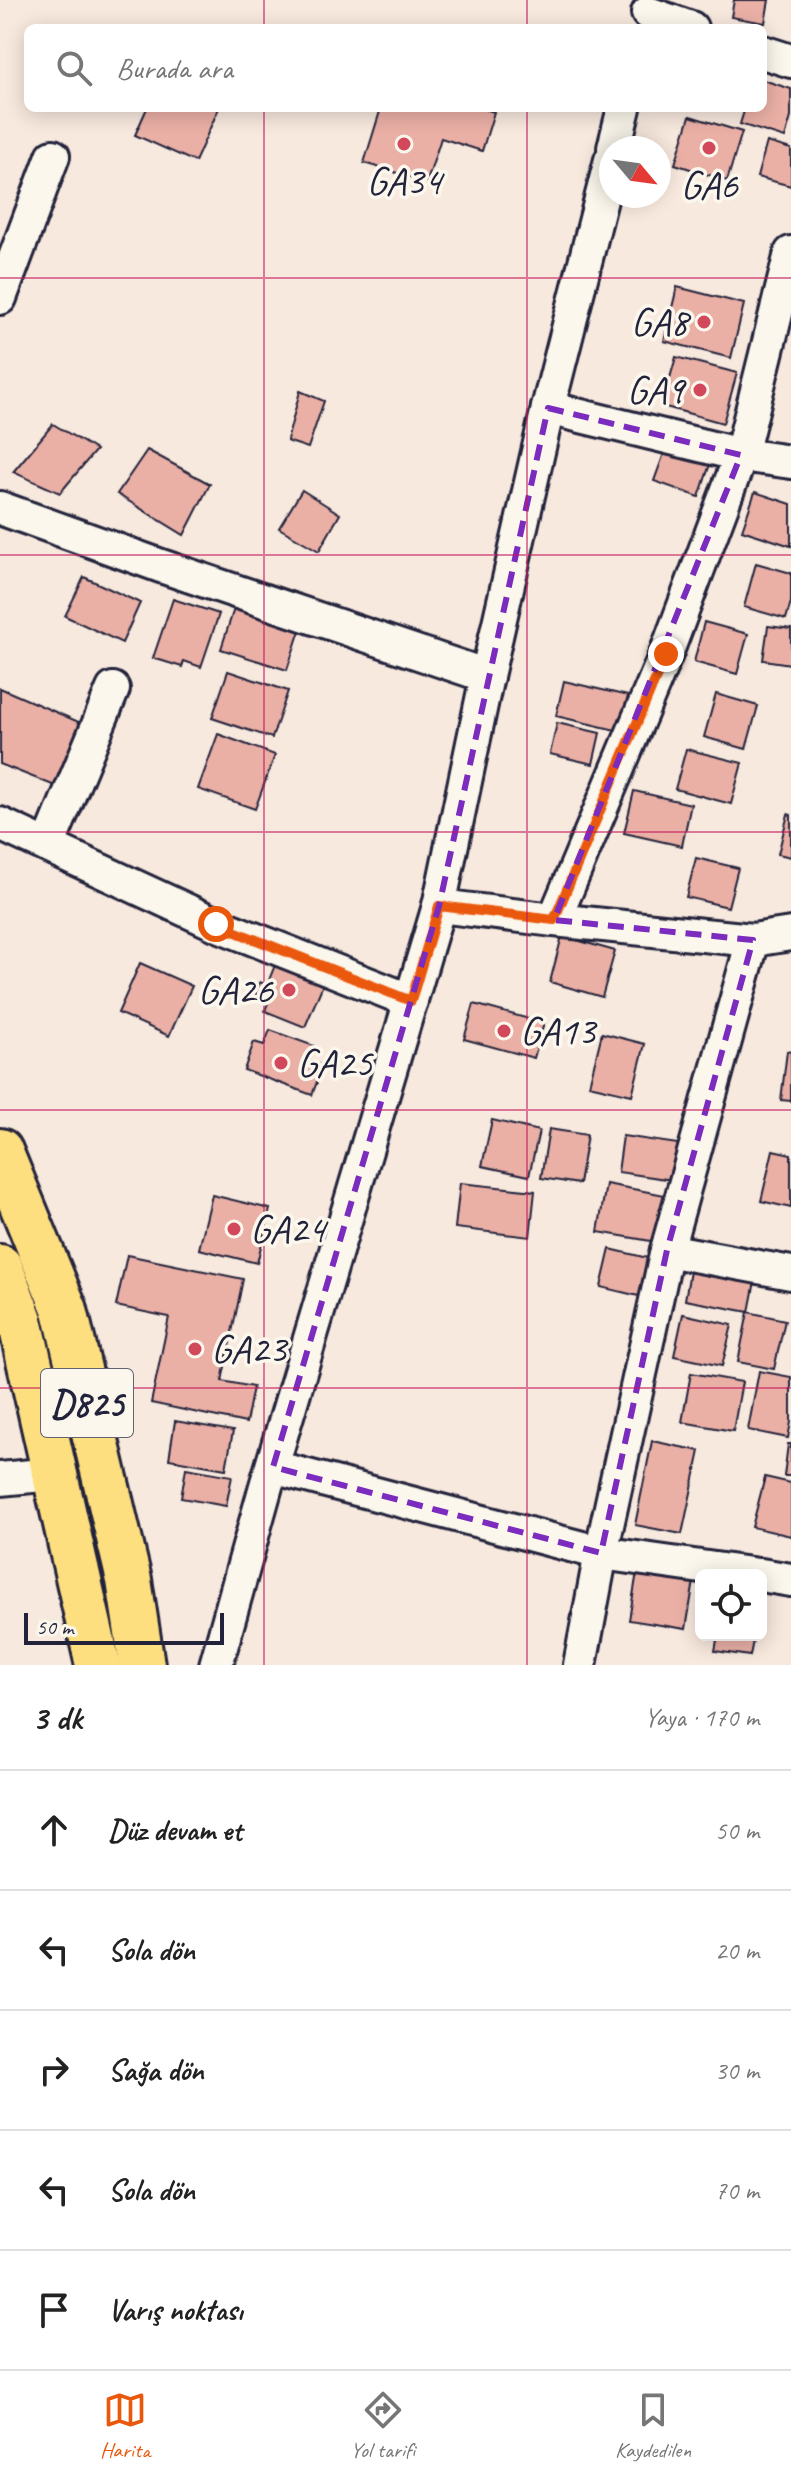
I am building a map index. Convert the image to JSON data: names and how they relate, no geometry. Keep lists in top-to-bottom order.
{
  "streets": {
    "highway": ["D825"]
  },
  "places": [
    "GA34",
    "GA6",
    "GA8",
    "GA9",
    "GA26",
    "GA13",
    "GA25",
    "GA24",
    "GA23"
  ],
  "scale_bar": "50 m",
  "north": "bottom right",
  "page": {
    "search": "Burada ara",
    "scale": "50 m",
    "heading": ["3 dk", "Yaya · 170 m"],
    "list": [
      ["Düz devam et", "50 m"],
      ["Sola dön", "20 m"],
      ["Sağa dön", "30 m"],
      ["Sola dön", "70 m"],
      "Varış noktası"
    ],
    "nav": ["Harita", "Yol tarifi", "Kaydedilen"]
  }
}
